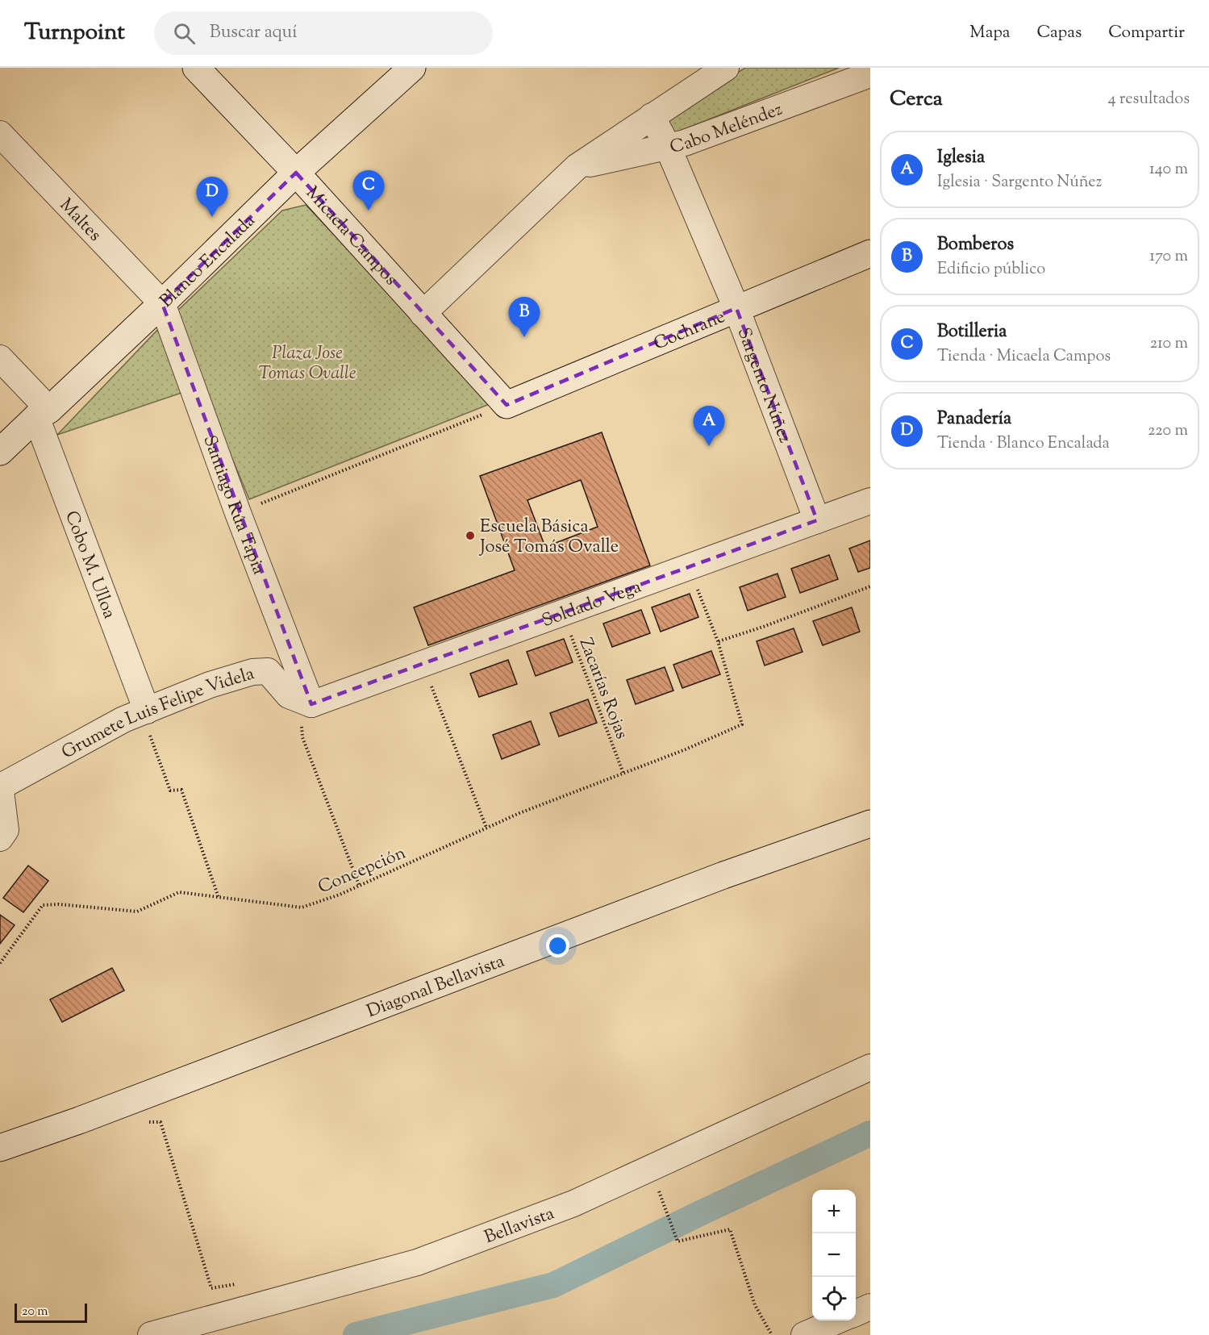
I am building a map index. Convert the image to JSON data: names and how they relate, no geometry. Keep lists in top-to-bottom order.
{
  "streets": {
    "street": [
      "Cabo Meléndez",
      "Maltes",
      "Micaela Campos",
      "Blanco Encalada",
      "Cochrane",
      "Sargento Núñez",
      "Santiago Rúa Tapia",
      "Cobo M. Ulloa",
      "Soldado Vega",
      "Grumete Luis Felipe Videla",
      "Diagonal Bellavista",
      "Bellavista"
    ],
    "path": ["Zacarías Rojas", "Concepción"]
  },
  "crossings": [
    ["Cabo Meléndez", "Micaela Campos"],
    ["Cabo Meléndez", "Sargento Núñez"],
    ["Maltes", "Blanco Encalada"],
    ["Maltes", "Santiago Rúa Tapia"],
    ["Micaela Campos", "Blanco Encalada"],
    ["Micaela Campos", "Cochrane"],
    ["Blanco Encalada", "Santiago Rúa Tapia"],
    ["Blanco Encalada", "Cobo M. Ulloa"],
    ["Cochrane", "Sargento Núñez"],
    ["Sargento Núñez", "Soldado Vega"],
    ["Santiago Rúa Tapia", "Soldado Vega"],
    ["Santiago Rúa Tapia", "Grumete Luis Felipe Videla"],
    ["Cobo M. Ulloa", "Grumete Luis Felipe Videla"],
    ["Soldado Vega", "Zacarías Rojas"],
    ["Soldado Vega", "Grumete Luis Felipe Videla"],
    ["Zacarías Rojas", "Concepción"]
  ],
  "parks": ["Plaza Jose Tomas Ovalle"],
  "places": ["Escuela Básica José Tomás Ovalle"],
  "scale_bar": "20 m",
  "page": {
    "header": "Turnpoint",
    "search": "Buscar aquí",
    "nav": ["Mapa", "Capas", "Compartir"],
    "heading": ["Cerca", "4 resultados"],
    "list": [
      {
        "mark": "A",
        "name": "Iglesia",
        "note": "Iglesia · Sargento Núñez",
        "value": "140 m"
      },
      {
        "mark": "B",
        "name": "Bomberos",
        "note": "Edificio público",
        "value": "170 m"
      },
      {
        "mark": "C",
        "name": "Botilleria",
        "note": "Tienda · Micaela Campos",
        "value": "210 m"
      },
      {
        "mark": "D",
        "name": "Panadería",
        "note": "Tienda · Blanco Encalada",
        "value": "220 m"
      }
    ],
    "pins": [
      "C",
      "D",
      "B",
      "A"
    ],
    "map_buttons": ["+", "−"],
    "scale": "20 m"
  }
}
